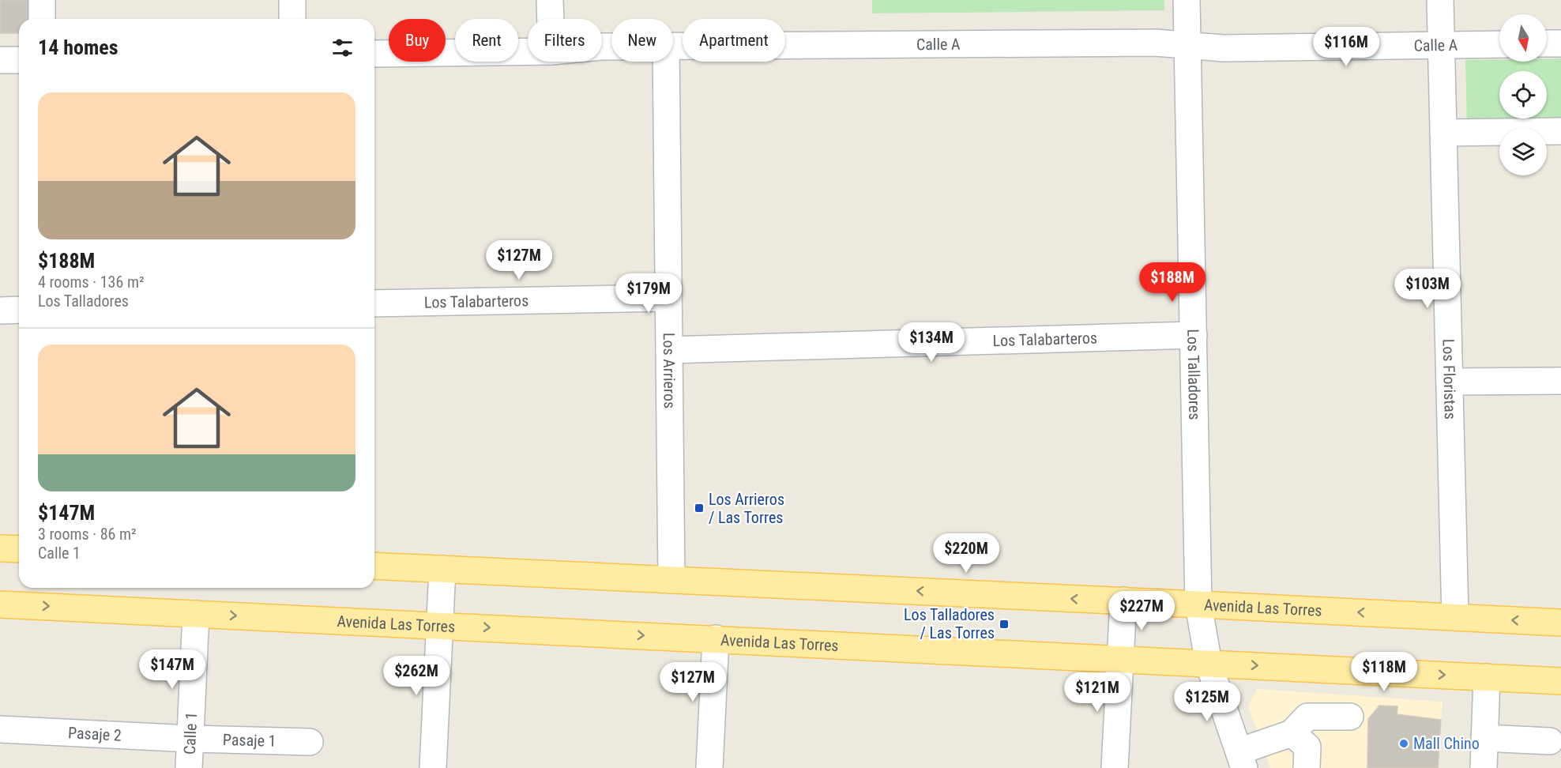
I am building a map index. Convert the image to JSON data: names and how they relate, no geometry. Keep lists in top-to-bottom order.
{
  "streets": {
    "main road": ["Avenida Las Torres"],
    "street": [
      "Calle A",
      "Los Talabarteros",
      "Los Arrieros",
      "Los Talladores",
      "Los Floristas",
      "Calle 1",
      "Pasaje 2",
      "Pasaje 1"
    ]
  },
  "crossings": [
    ["Calle A", "Los Talladores"],
    ["Calle A", "Los Floristas"],
    ["Los Talabarteros", "Los Arrieros"],
    ["Los Talabarteros", "Los Talladores"],
    ["Los Arrieros", "Avenida Las Torres"],
    ["Los Talladores", "Avenida Las Torres"],
    ["Los Floristas", "Avenida Las Torres"],
    ["Avenida Las Torres", "Calle 1"],
    ["Calle 1", "Pasaje 2"],
    ["Calle 1", "Pasaje 1"],
    ["Pasaje 2", "Pasaje 1"]
  ],
  "places": {
    "transit": ["Los Arrieros / Las Torres", "Los Talladores / Las Torres"],
    "other": ["Mall Chino"]
  },
  "north": "bottom",
  "page": {
    "chip": [
      "Buy",
      "Rent",
      "Filters",
      "New",
      "Apartment"
    ],
    "heading": "14 homes",
    "price": [
      "$116M",
      "$127M",
      "$188M",
      "$103M",
      "$179M",
      "$134M",
      "$220M",
      "$227M",
      "$147M",
      "$118M",
      "$262M",
      "$127M",
      "$121M",
      "$125M"
    ],
    "list": [
      {
        "name": "$188M",
        "note": "4 rooms · 136 m² · Los Talladores"
      },
      {
        "name": "$147M",
        "note": "3 rooms · 86 m² · Calle 1"
      }
    ]
  }
}
